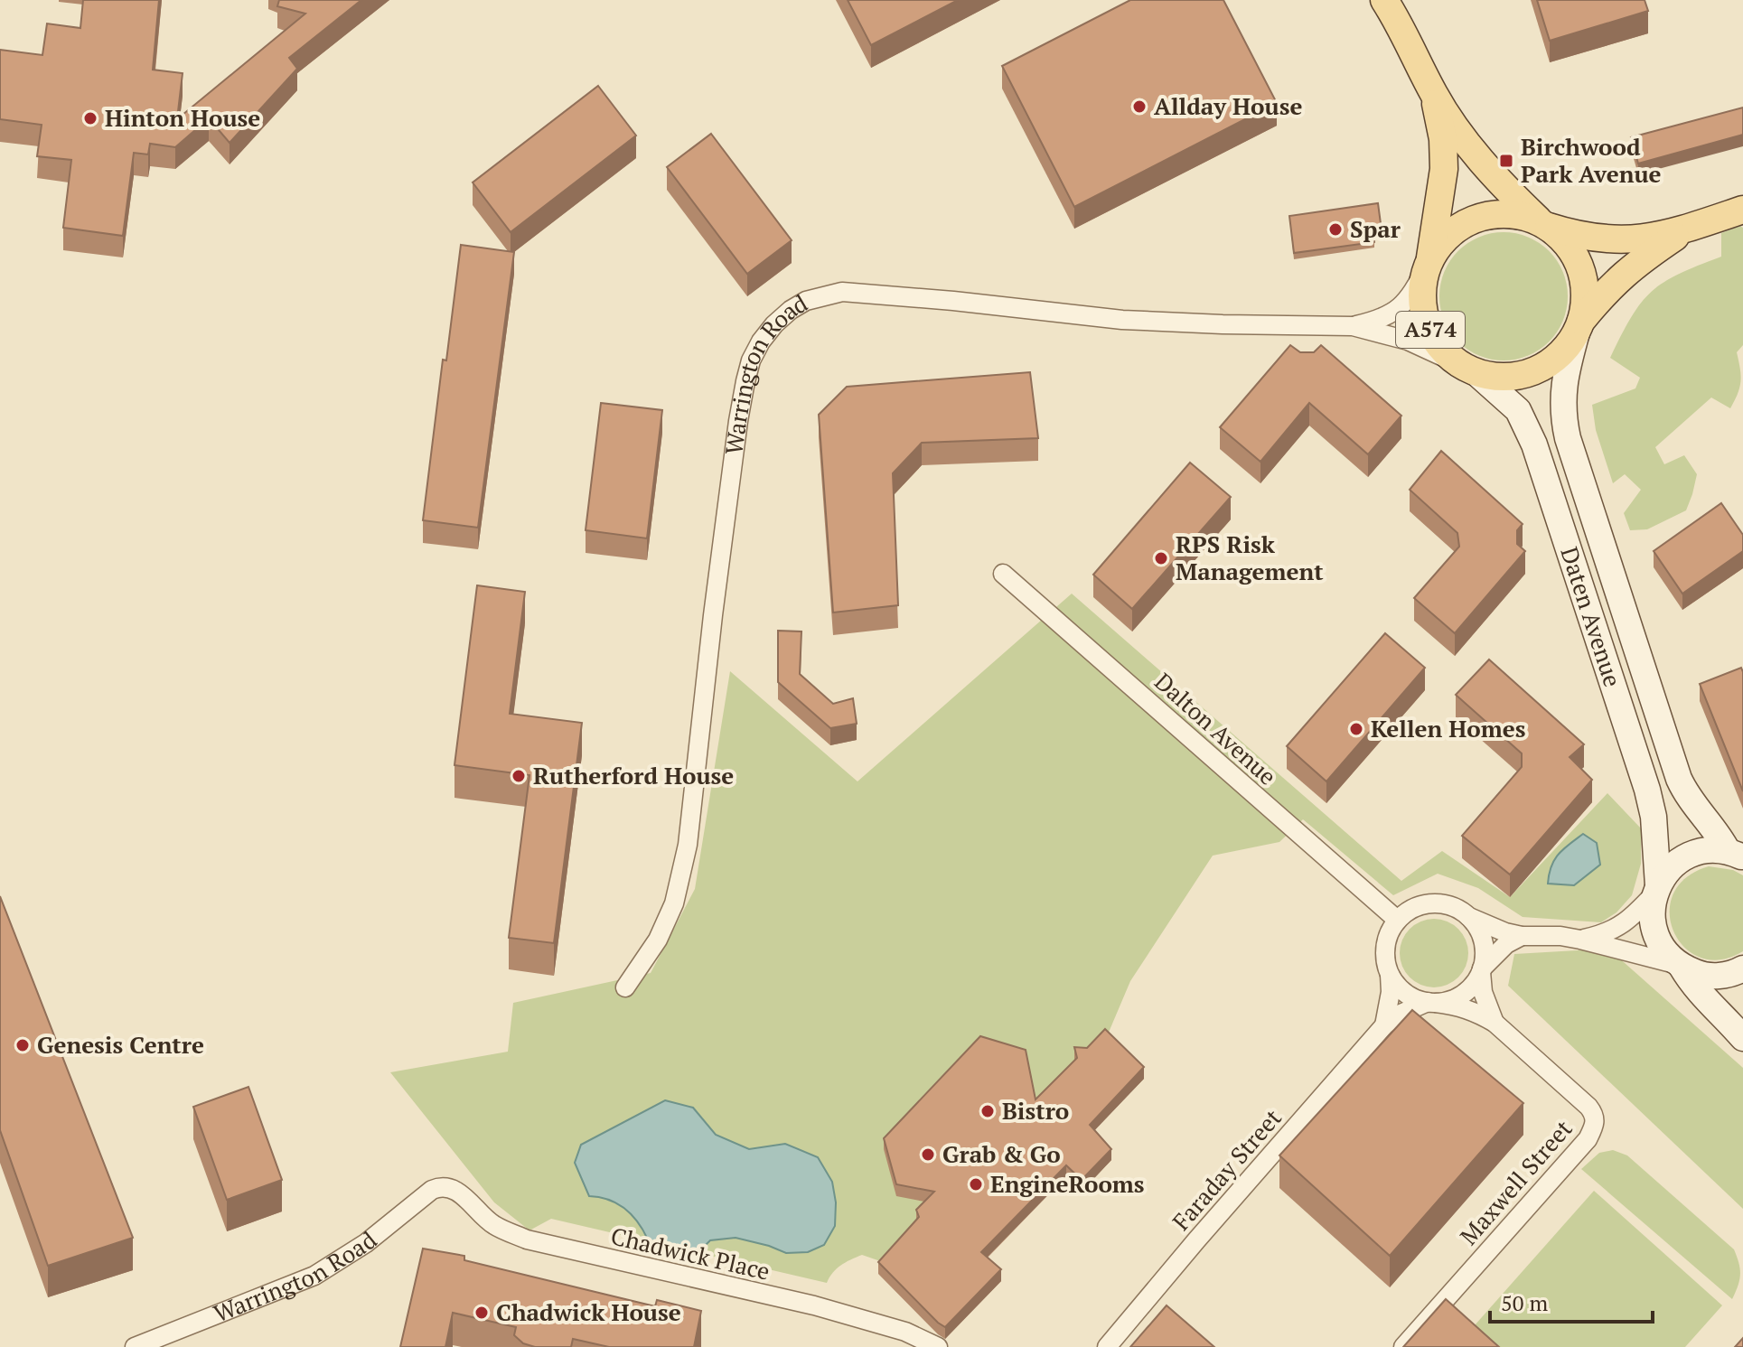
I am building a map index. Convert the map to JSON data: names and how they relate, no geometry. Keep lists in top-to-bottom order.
{
  "streets": {
    "main road": ["A574"],
    "street": [
      "Warrington Road",
      "Daten Avenue",
      "Dalton Avenue",
      "Faraday Street",
      "Maxwell Street",
      "Chadwick Place"
    ]
  },
  "crossings": [
    ["A574", "Warrington Road"],
    ["A574", "Daten Avenue"],
    ["Warrington Road", "Daten Avenue"],
    ["Warrington Road", "Chadwick Place"],
    ["Dalton Avenue", "Faraday Street"],
    ["Dalton Avenue", "Maxwell Street"],
    ["Faraday Street", "Maxwell Street"]
  ],
  "places": {
    "other": [
      "Allday House",
      "Hinton House",
      "Spar",
      "RPS Risk Management",
      "Kellen Homes",
      "Rutherford House",
      "Genesis Centre",
      "Bistro",
      "Grab & Go",
      "EngineRooms",
      "Chadwick House"
    ],
    "transit": ["Birchwood Park Avenue"]
  },
  "scale_bar": "50 m"
}
